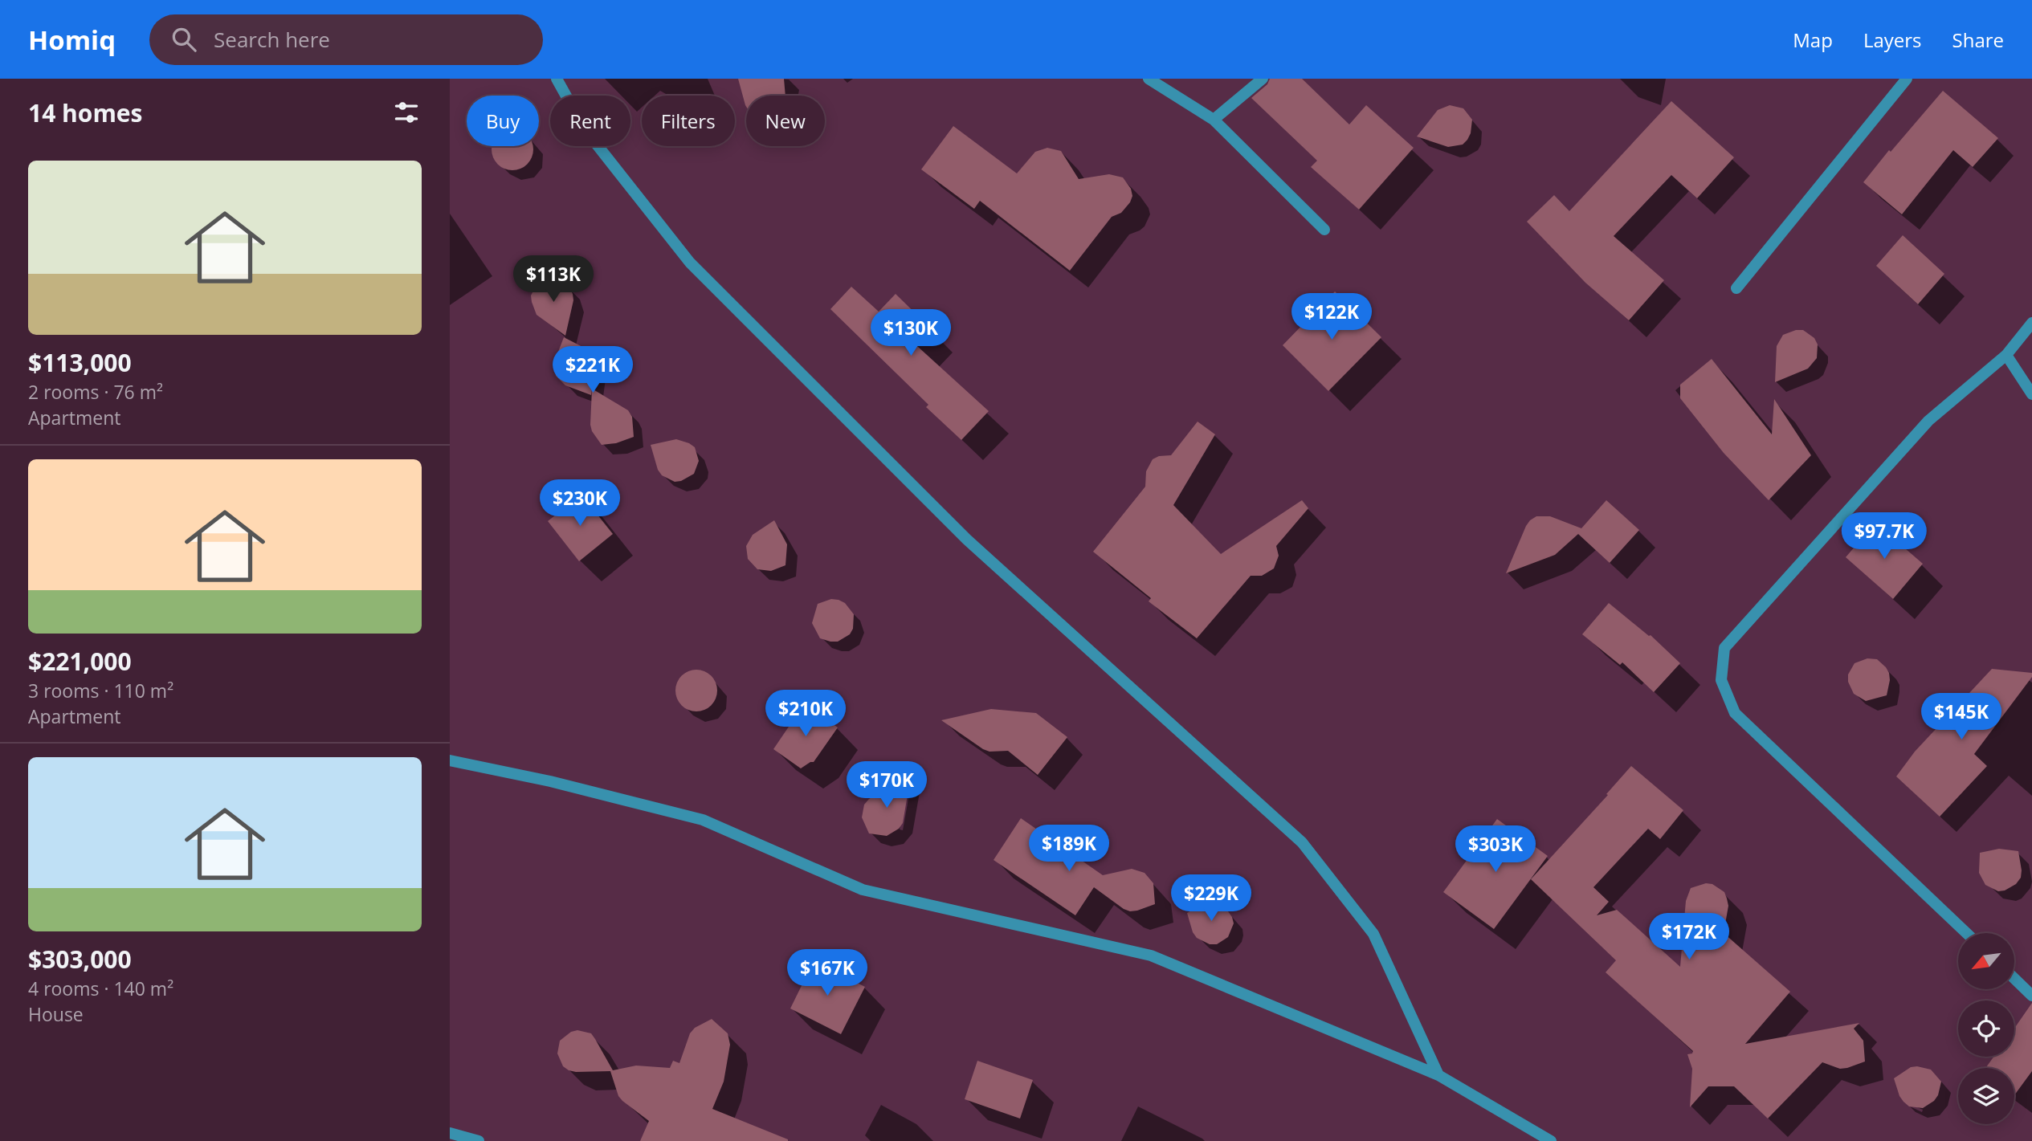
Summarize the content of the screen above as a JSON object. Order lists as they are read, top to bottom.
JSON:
{
  "north": "bottom left",
  "page": {
    "header": "Homiq",
    "search": "Search here",
    "nav": ["Map", "Layers", "Share"],
    "heading": "14 homes",
    "chip": [
      "Buy",
      "Rent",
      "Filters",
      "New"
    ],
    "list": [
      {
        "name": "$113,000",
        "note": "2 rooms · 76 m² · Apartment"
      },
      {
        "name": "$221,000",
        "note": "3 rooms · 110 m² · Apartment"
      },
      {
        "name": "$303,000",
        "note": "4 rooms · 140 m² · House"
      }
    ],
    "price": [
      "$113K",
      "$122K",
      "$130K",
      "$221K",
      "$230K",
      "$97.7K",
      "$210K",
      "$145K",
      "$170K",
      "$189K",
      "$303K",
      "$229K",
      "$172K",
      "$167K"
    ]
  }
}
